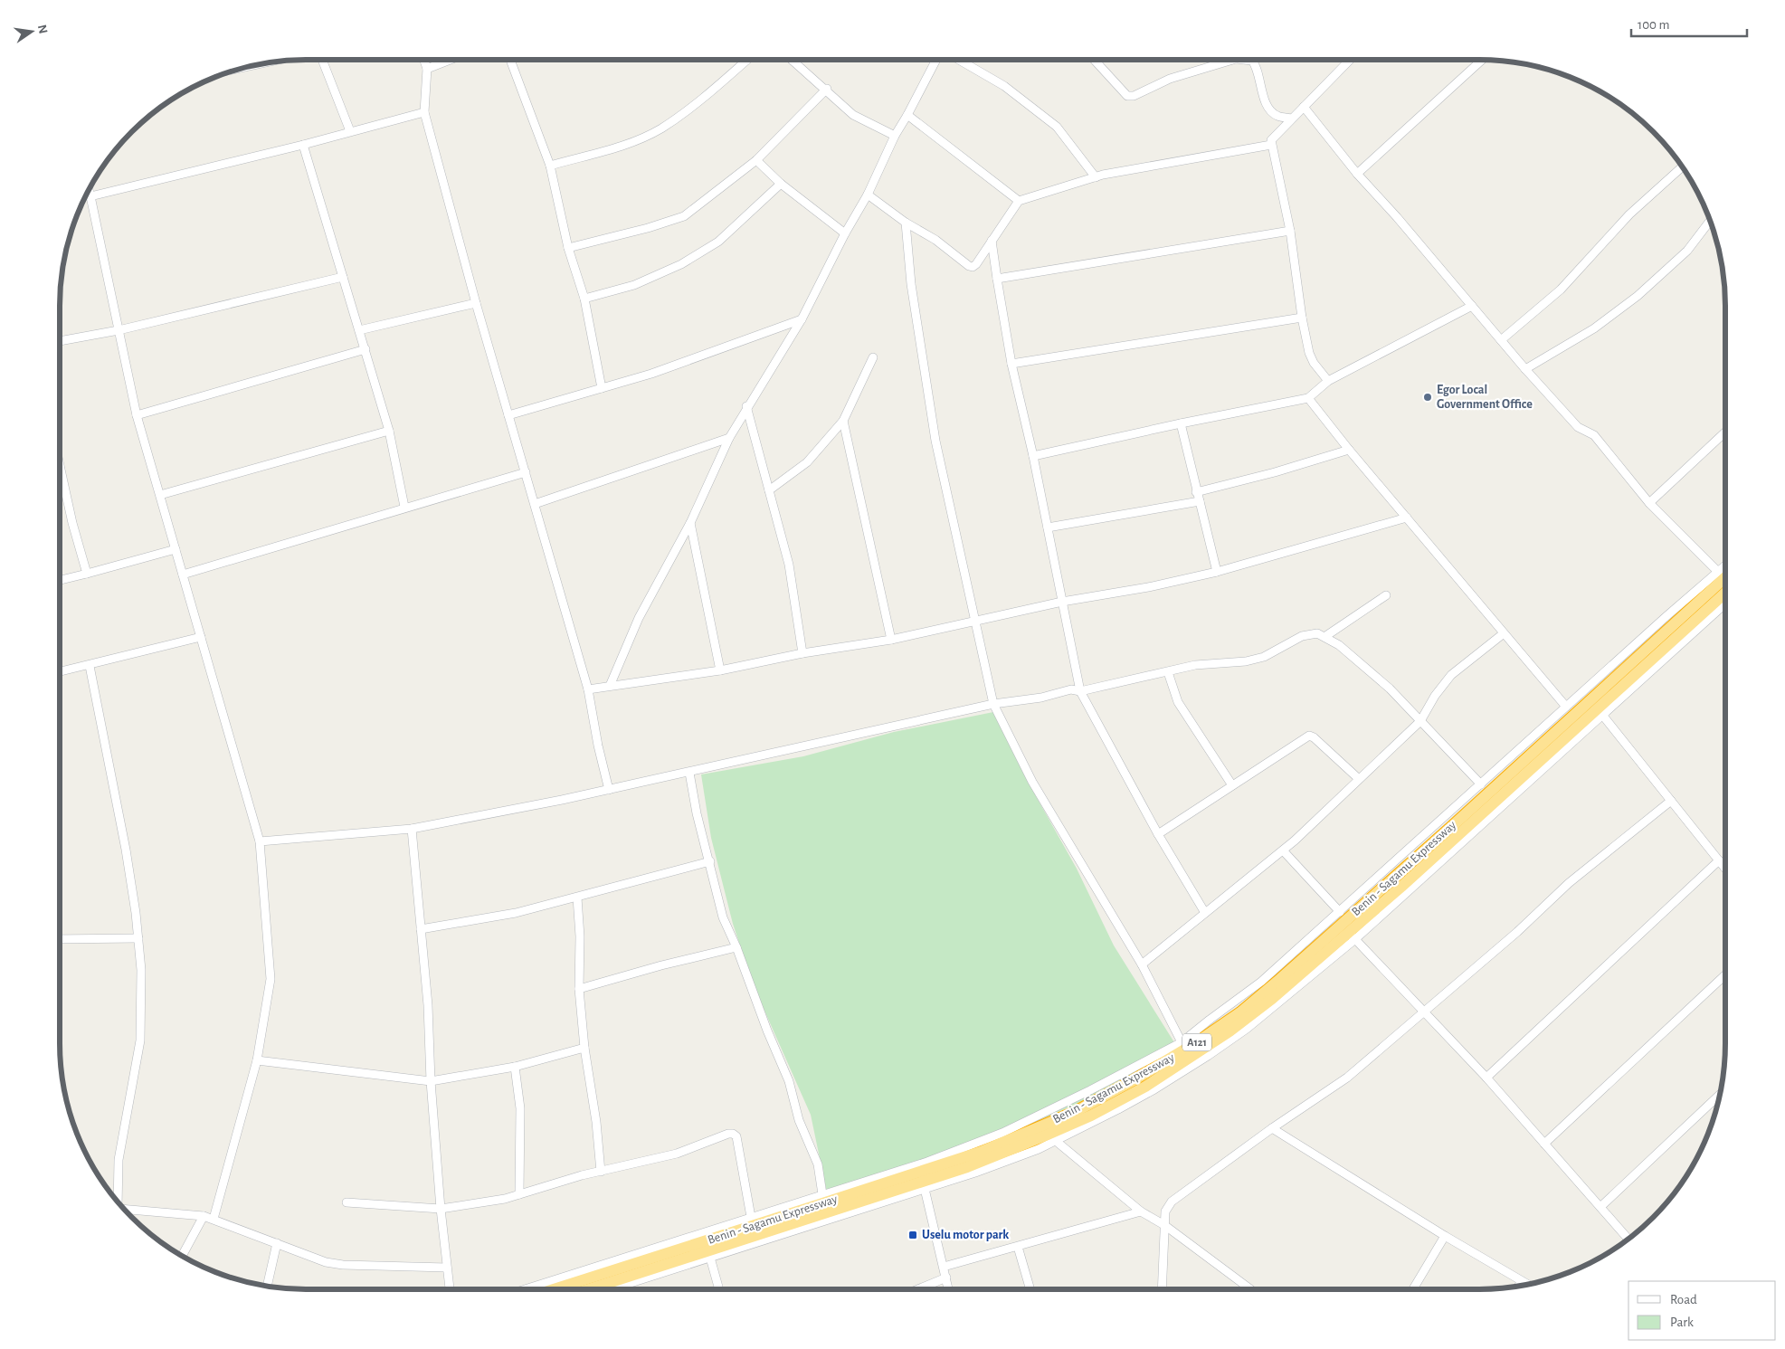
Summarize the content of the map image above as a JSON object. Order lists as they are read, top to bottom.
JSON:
{
  "streets": {
    "highway": ["Benin - Sagamu Expressway", "A121"]
  },
  "crossings": [
    ["Benin - Sagamu Expressway", "A121"]
  ],
  "places": {
    "other": ["Egor Local Government Office"],
    "transit": ["Uselu motor park"]
  },
  "legend": ["Road", "Park"],
  "scale_bar": "100 m",
  "north": "right"
}
